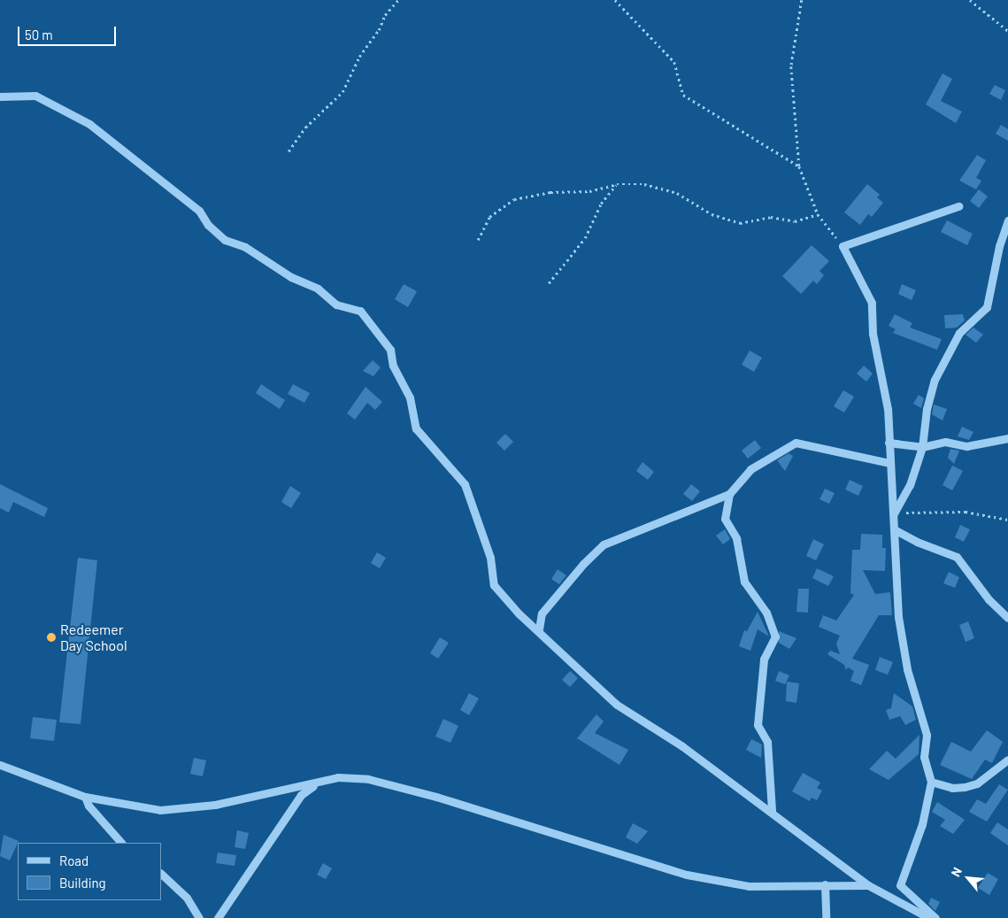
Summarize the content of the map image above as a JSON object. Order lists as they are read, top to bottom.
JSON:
{
  "places": ["Redeemer Day School"],
  "legend": ["Road", "Building"],
  "scale_bar": "50 m",
  "north": "top left"
}
